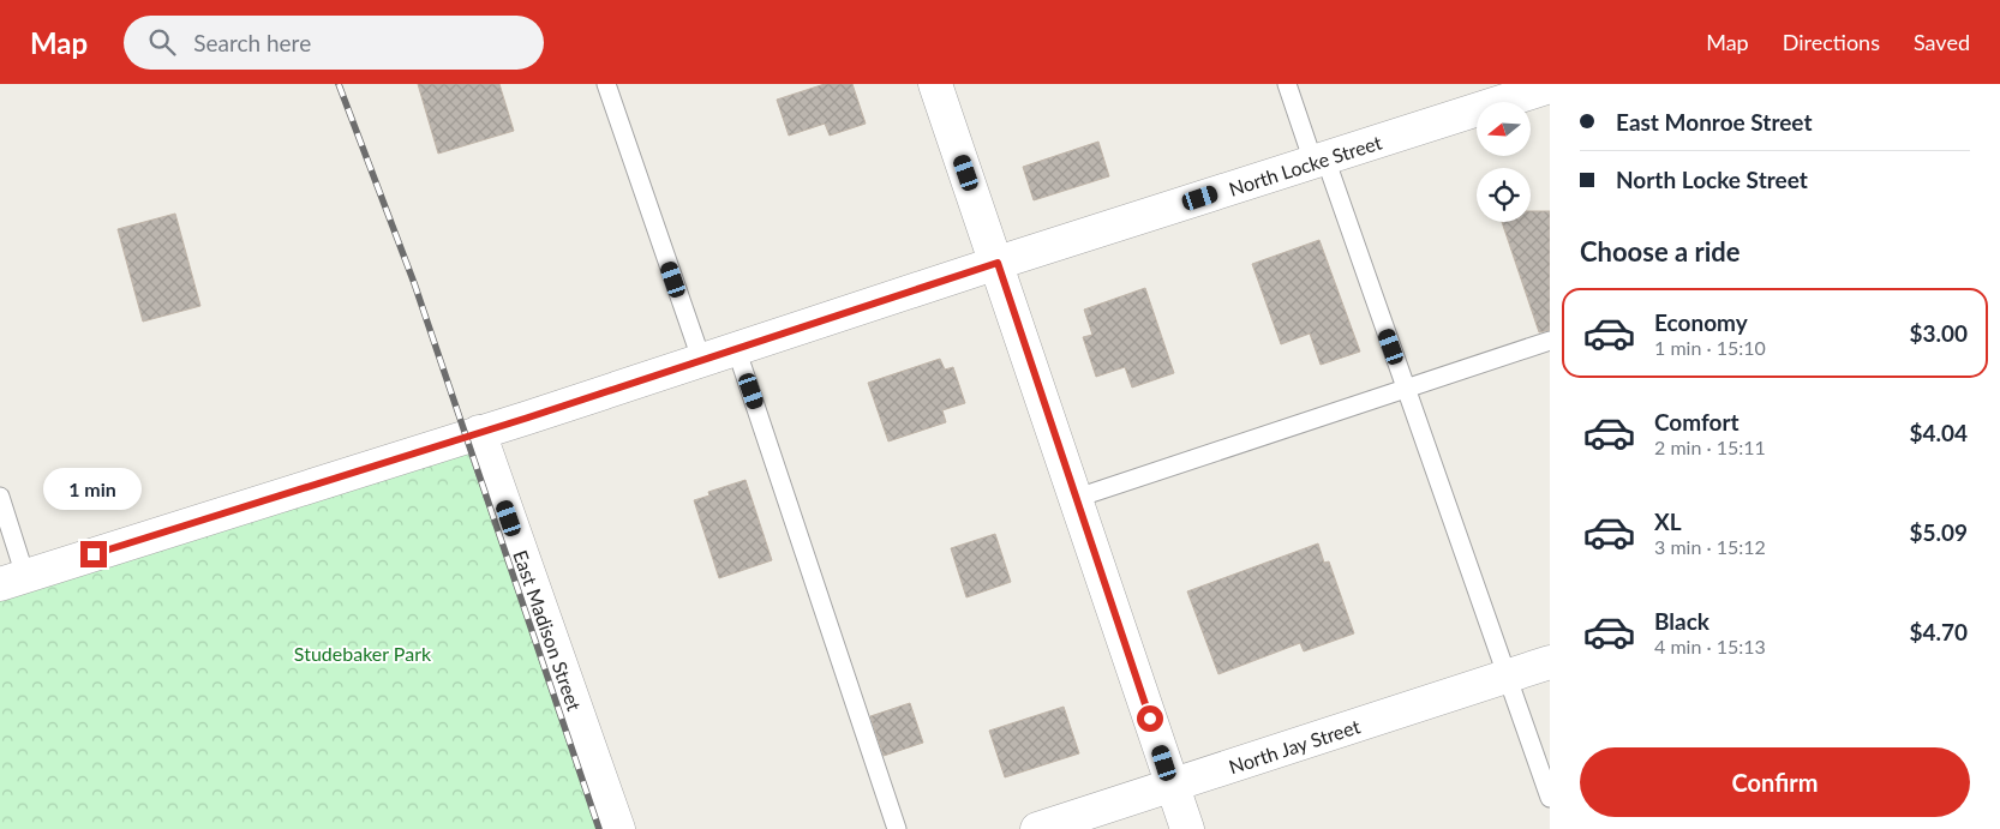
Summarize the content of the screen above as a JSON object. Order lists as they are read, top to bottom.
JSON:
{
  "streets": {
    "street": ["North Locke Street", "East Madison Street", "North Jay Street"]
  },
  "crossings": [
    ["North Locke Street", "East Madison Street"]
  ],
  "parks": ["Studebaker Park"],
  "north": "left",
  "page": {
    "header": "Map",
    "search": "Search here",
    "nav": ["Map", "Directions", "Saved"],
    "banner": ["East Monroe Street", "North Locke Street"],
    "heading": "Choose a ride",
    "list": [
      {
        "name": "Economy",
        "note": "1 min · 15:10",
        "value": "$3.00"
      },
      {
        "name": "Comfort",
        "note": "2 min · 15:11",
        "value": "$4.04"
      },
      {
        "name": "XL",
        "note": "3 min · 15:12",
        "value": "$5.09"
      },
      {
        "name": "Black",
        "note": "4 min · 15:13",
        "value": "$4.70"
      }
    ],
    "bubble": "1 min",
    "buttons": "Confirm"
  }
}
